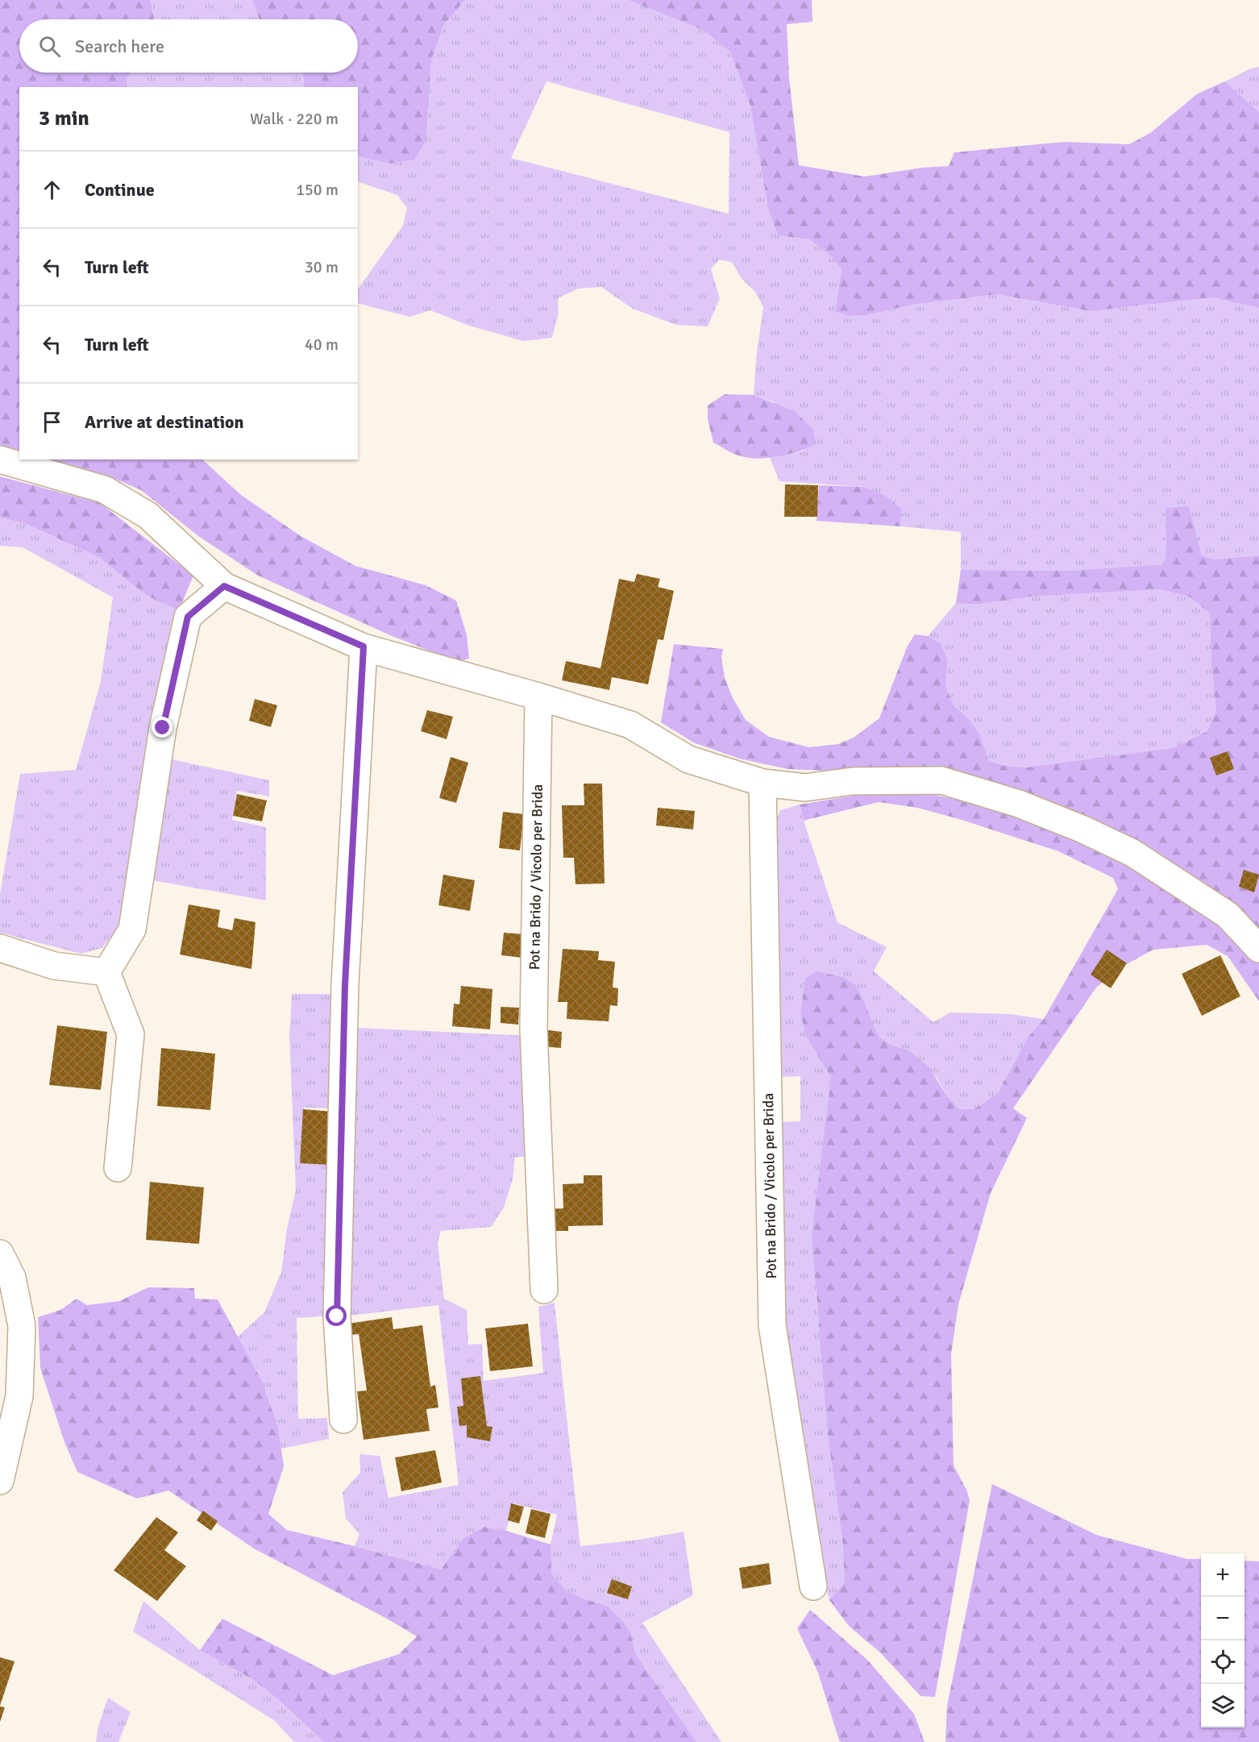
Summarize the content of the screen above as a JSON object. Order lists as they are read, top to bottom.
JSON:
{
  "streets": {
    "street": ["Pot na Brido / Vicolo per Brida"]
  },
  "page": {
    "search": "Search here",
    "heading": ["3 min", "Walk · 220 m"],
    "list": [
      ["Continue", "150 m"],
      ["Turn left", "30 m"],
      ["Turn left", "40 m"],
      "Arrive at destination"
    ],
    "map_buttons": ["+", "−"]
  }
}
